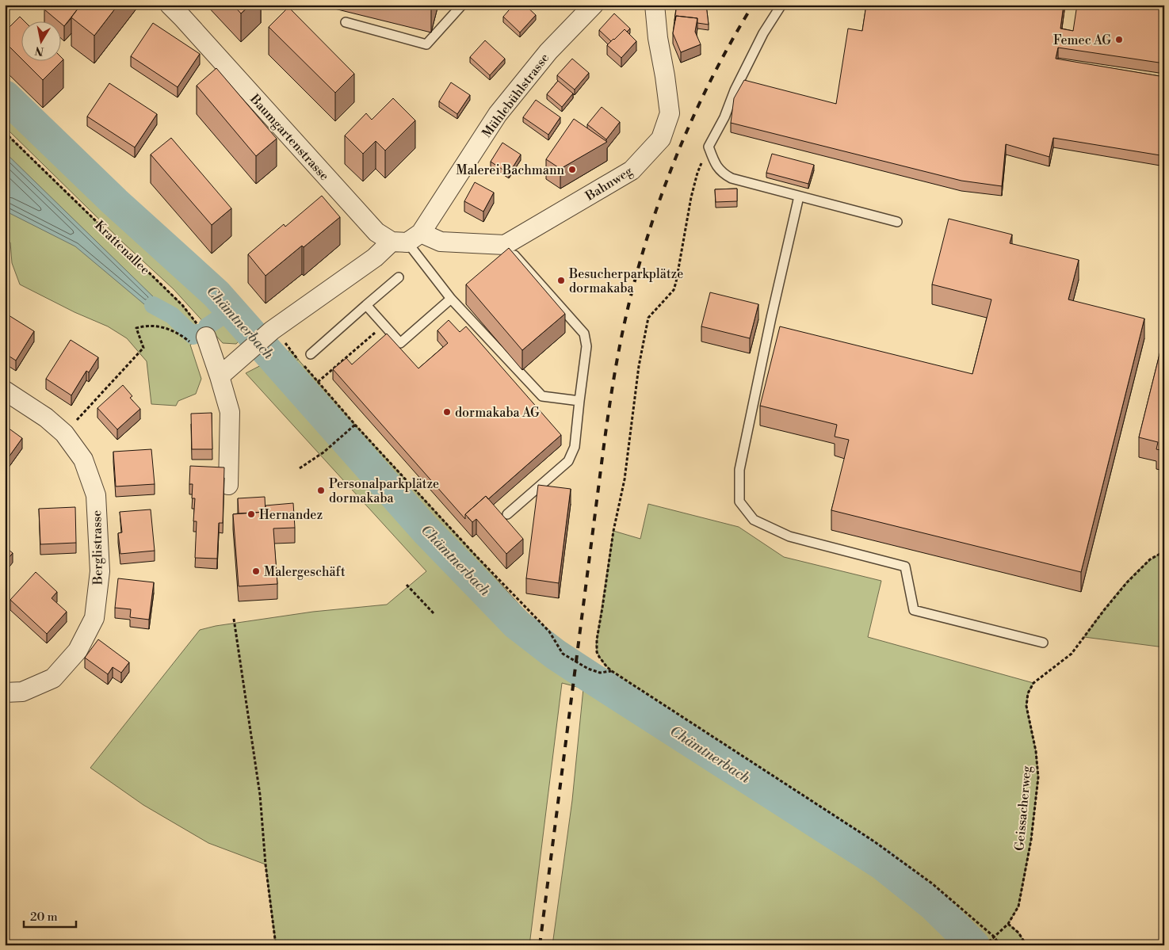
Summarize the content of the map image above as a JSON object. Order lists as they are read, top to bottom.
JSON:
{
  "streets": {
    "street": [
      "Mühlebühlstrasse",
      "Baumgartenstrasse",
      "Bahnweg",
      "Berglistrasse"
    ],
    "path": ["Krattenallee", "Geissacherweg"]
  },
  "crossings": [
    ["Mühlebühlstrasse", "Baumgartenstrasse"]
  ],
  "water": ["Chämtnerbach"],
  "places": [
    "Femec AG",
    "Malerei Bachmann",
    "Besucherparkplätze dormakaba",
    "dormakaba AG",
    "Personalparkplätze dormakaba",
    "Hernandez",
    "Malergeschäft"
  ],
  "scale_bar": "20 m",
  "north": "bottom"
}
